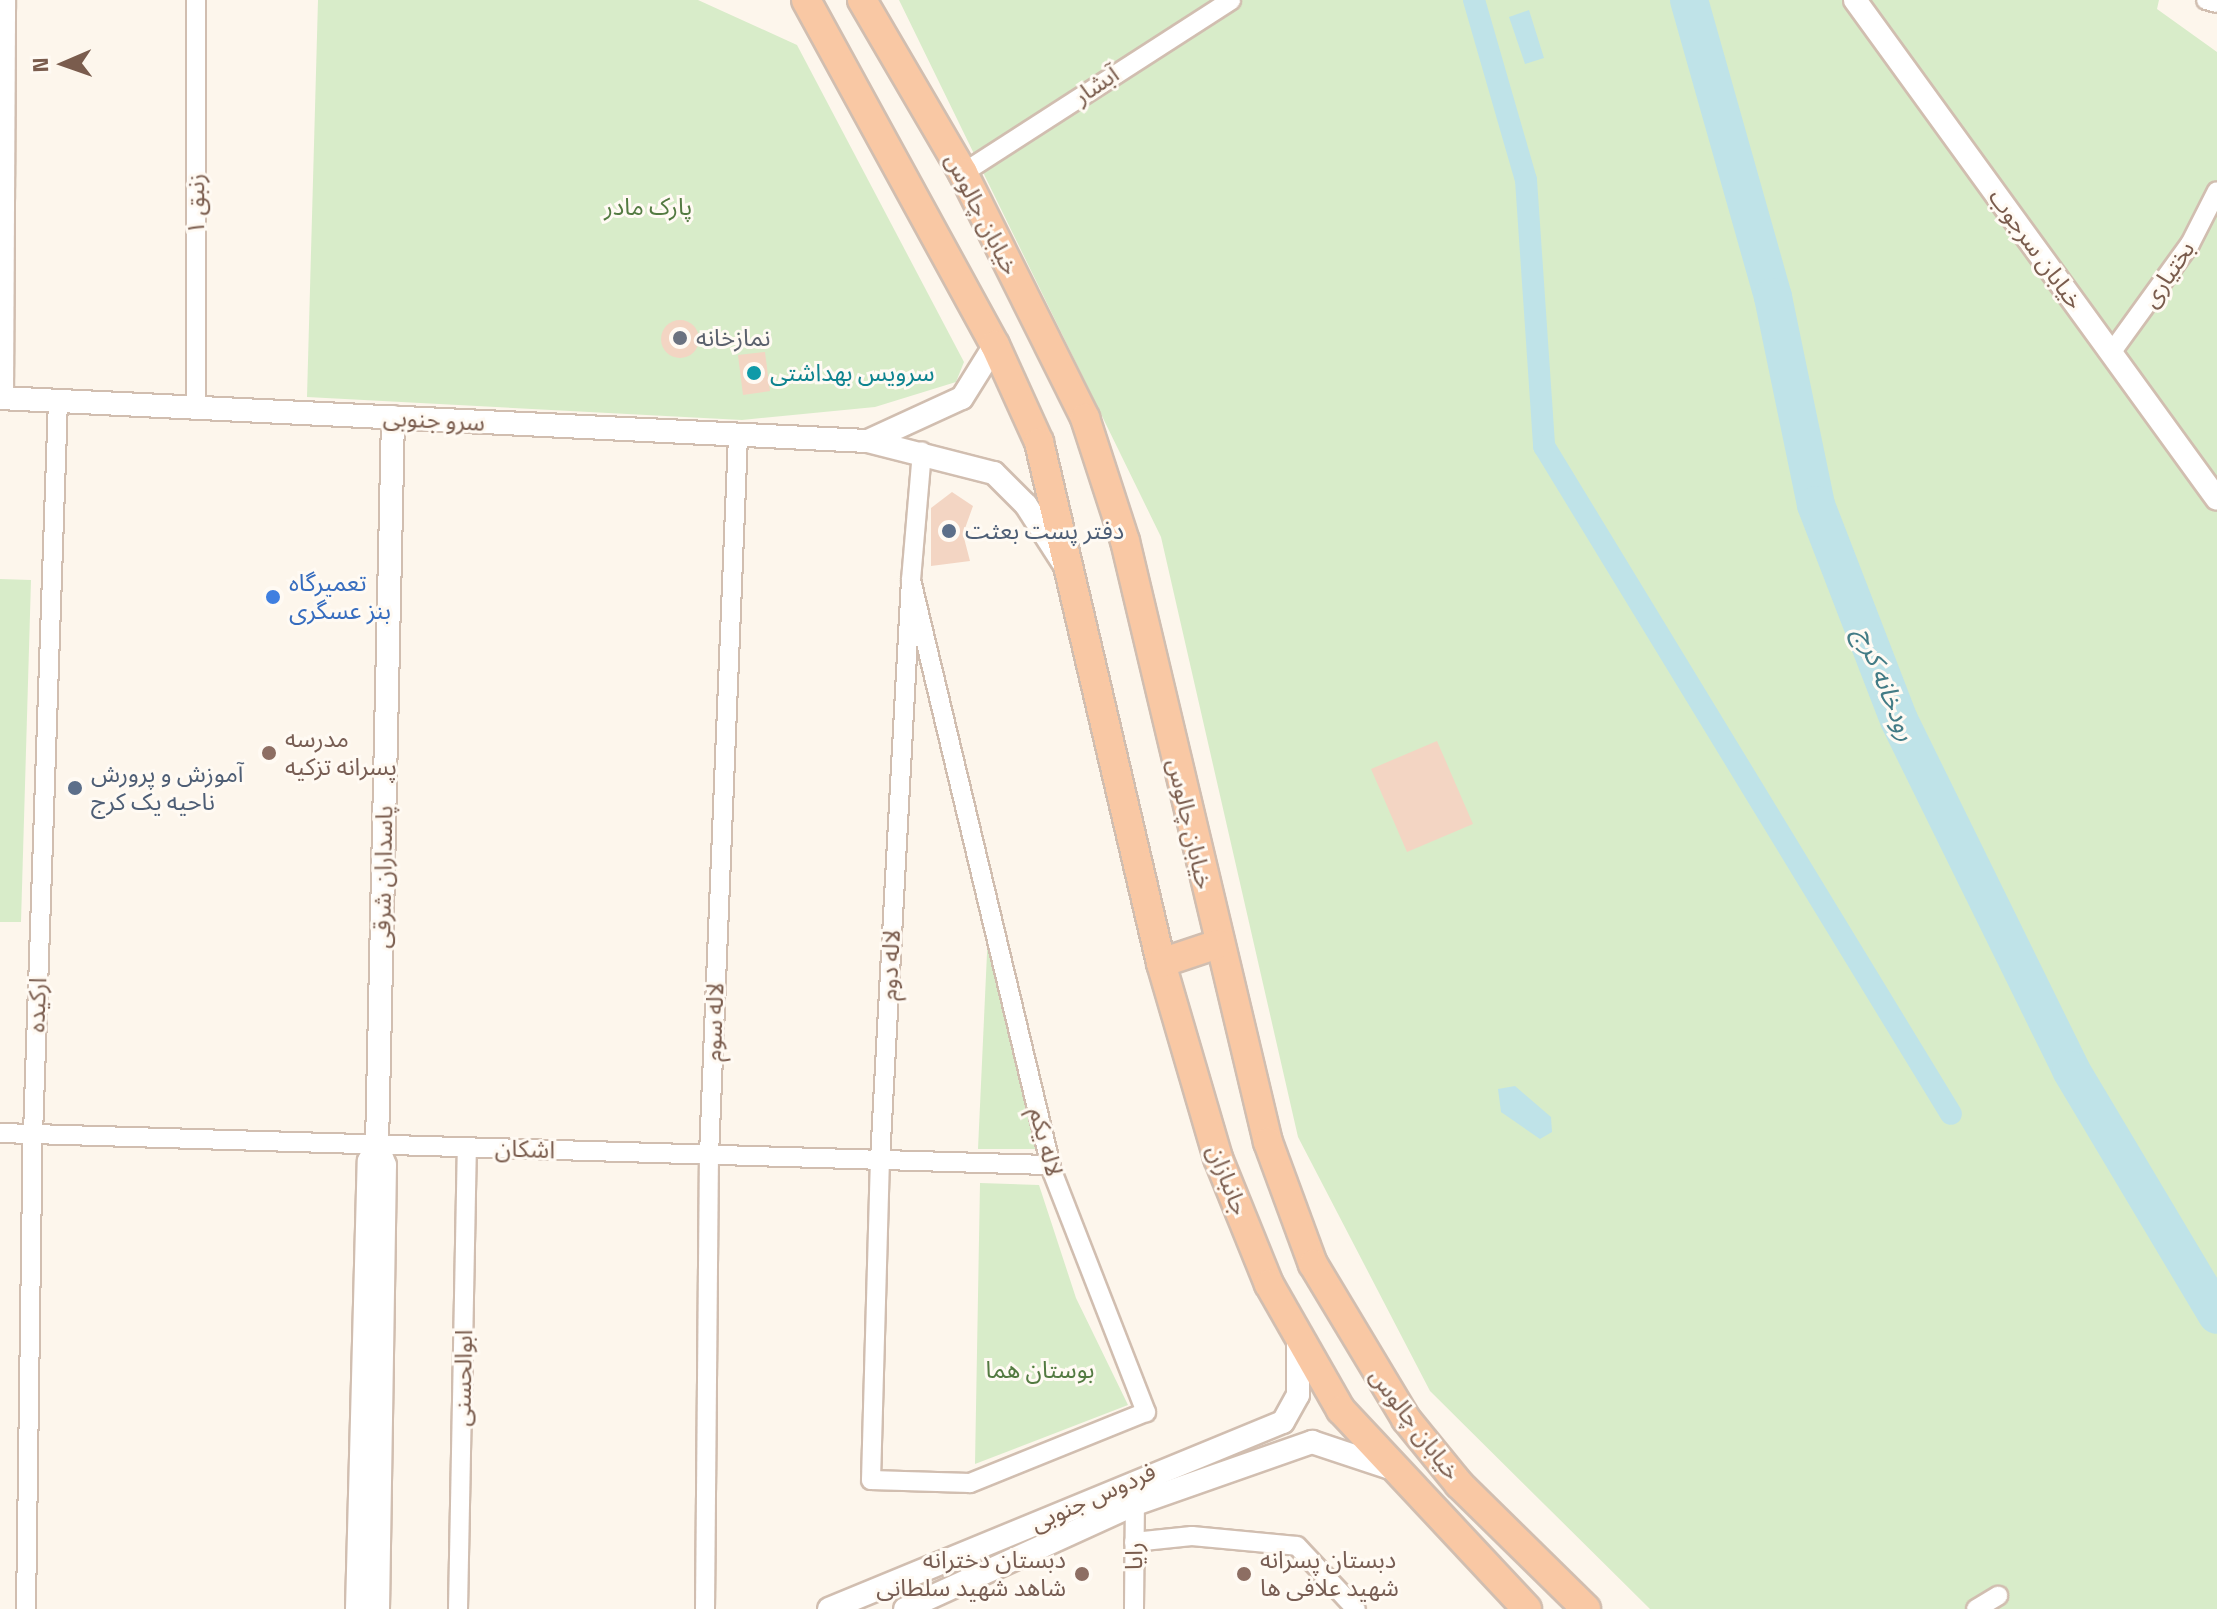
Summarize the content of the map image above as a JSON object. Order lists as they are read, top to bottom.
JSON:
{
  "streets": {
    "highway": ["خیابان چالوس", "جانبازان"],
    "street": [
      "آبشار",
      "زنبق ۱",
      "خیابان سرجوب",
      "بختیاری",
      "سرو جنوبی",
      "پاسداران شرقی",
      "لاله دوم",
      "ارکیده",
      "لاله سوم",
      "لاله یکم",
      "اشکان",
      "ابوالحسنی",
      "فردوس جنوبی",
      "رایا"
    ]
  },
  "crossings": [
    ["آبشار", "خیابان چالوس"],
    ["زنبق ۱", "سرو جنوبی"],
    ["خیابان چالوس", "سرو جنوبی"],
    ["خیابان چالوس", "جانبازان"],
    ["خیابان سرجوب", "بختیاری"],
    ["سرو جنوبی", "پاسداران شرقی"],
    ["سرو جنوبی", "لاله دوم"],
    ["سرو جنوبی", "ارکیده"],
    ["سرو جنوبی", "لاله سوم"],
    ["پاسداران شرقی", "اشکان"],
    ["لاله دوم", "لاله یکم"],
    ["لاله دوم", "اشکان"],
    ["ارکیده", "اشکان"],
    ["لاله سوم", "اشکان"],
    ["لاله یکم", "اشکان"],
    ["اشکان", "ابوالحسنی"],
    ["جانبازان", "فردوس جنوبی"],
    ["فردوس جنوبی", "رایا"]
  ],
  "water": ["رودخانه کرج"],
  "parks": ["پارک مادر", "بوستان هما"],
  "places": [
    "نمازخانه",
    "سرویس بهداشتی",
    "دفتر پست بعثت",
    "تعمیرگاه بنز عسگری",
    "مدرسه پسرانه تزکیه",
    "آموزش و پرورش ناحیه یک کرج",
    "دبستان دخترانه شاهد شهید سلطانی",
    "دبستان پسرانه شهید علافی ها"
  ],
  "north": "left"
}
